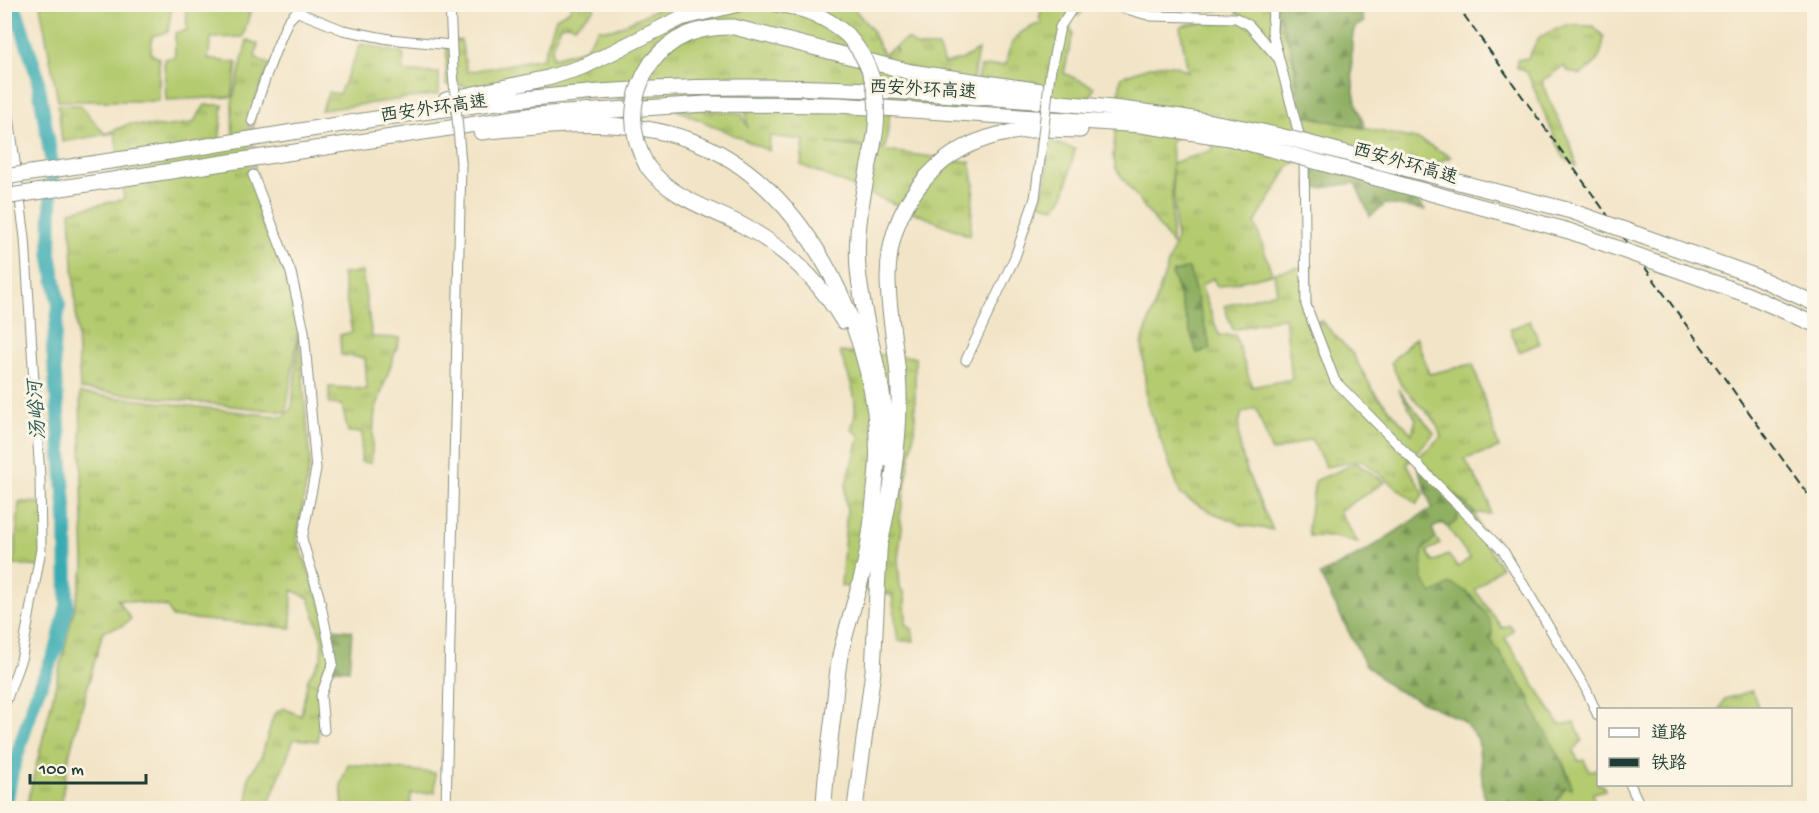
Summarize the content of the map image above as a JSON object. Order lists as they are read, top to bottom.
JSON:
{
  "streets": {
    "highway": ["西安外环高速"]
  },
  "water": ["汤峪河"],
  "legend": ["道路", "铁路"],
  "scale_bar": "100 m"
}
